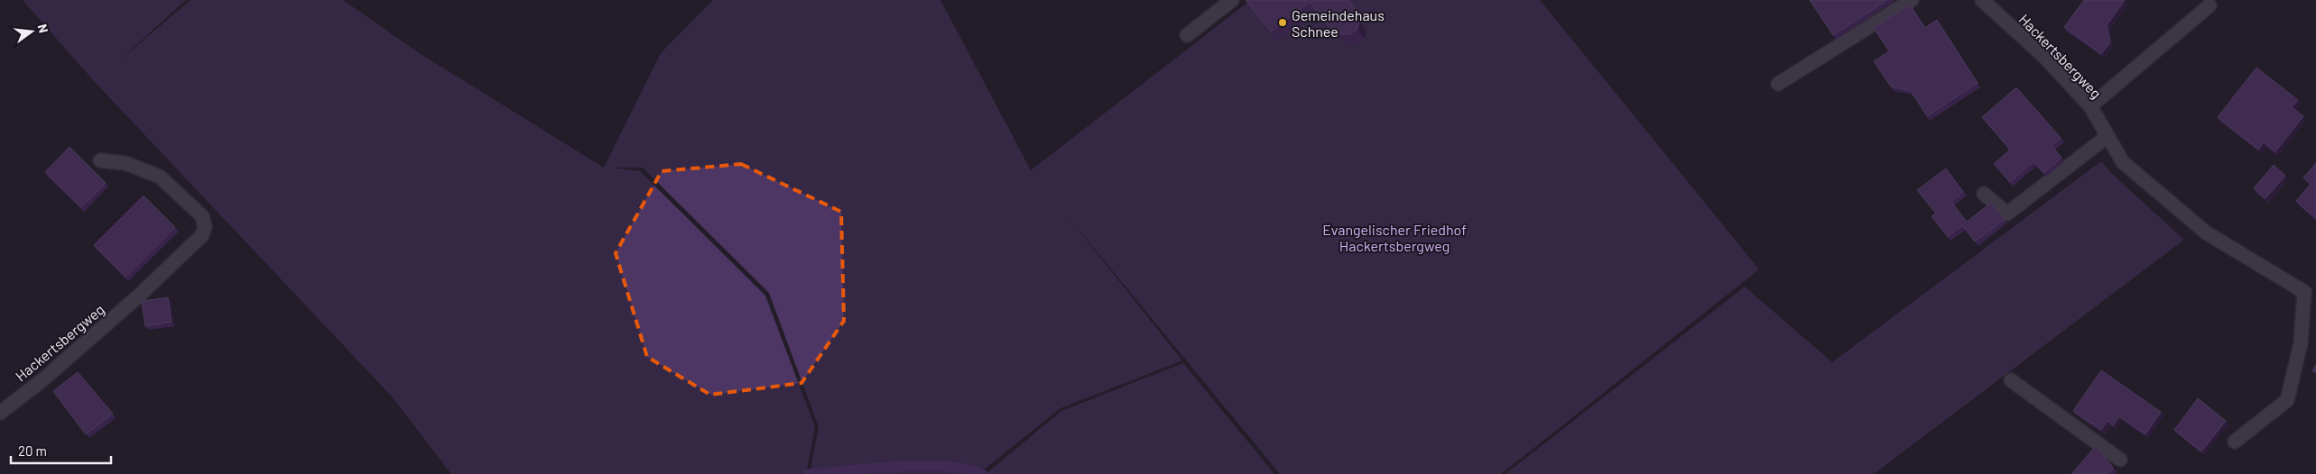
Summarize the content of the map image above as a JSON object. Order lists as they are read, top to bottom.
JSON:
{
  "streets": {
    "street": ["Hackertsbergweg"]
  },
  "parks": ["Evangelischer Friedhof Hackertsbergweg"],
  "places": ["Gemeindehaus Schnee"],
  "scale_bar": "20 m",
  "north": "right"
}
